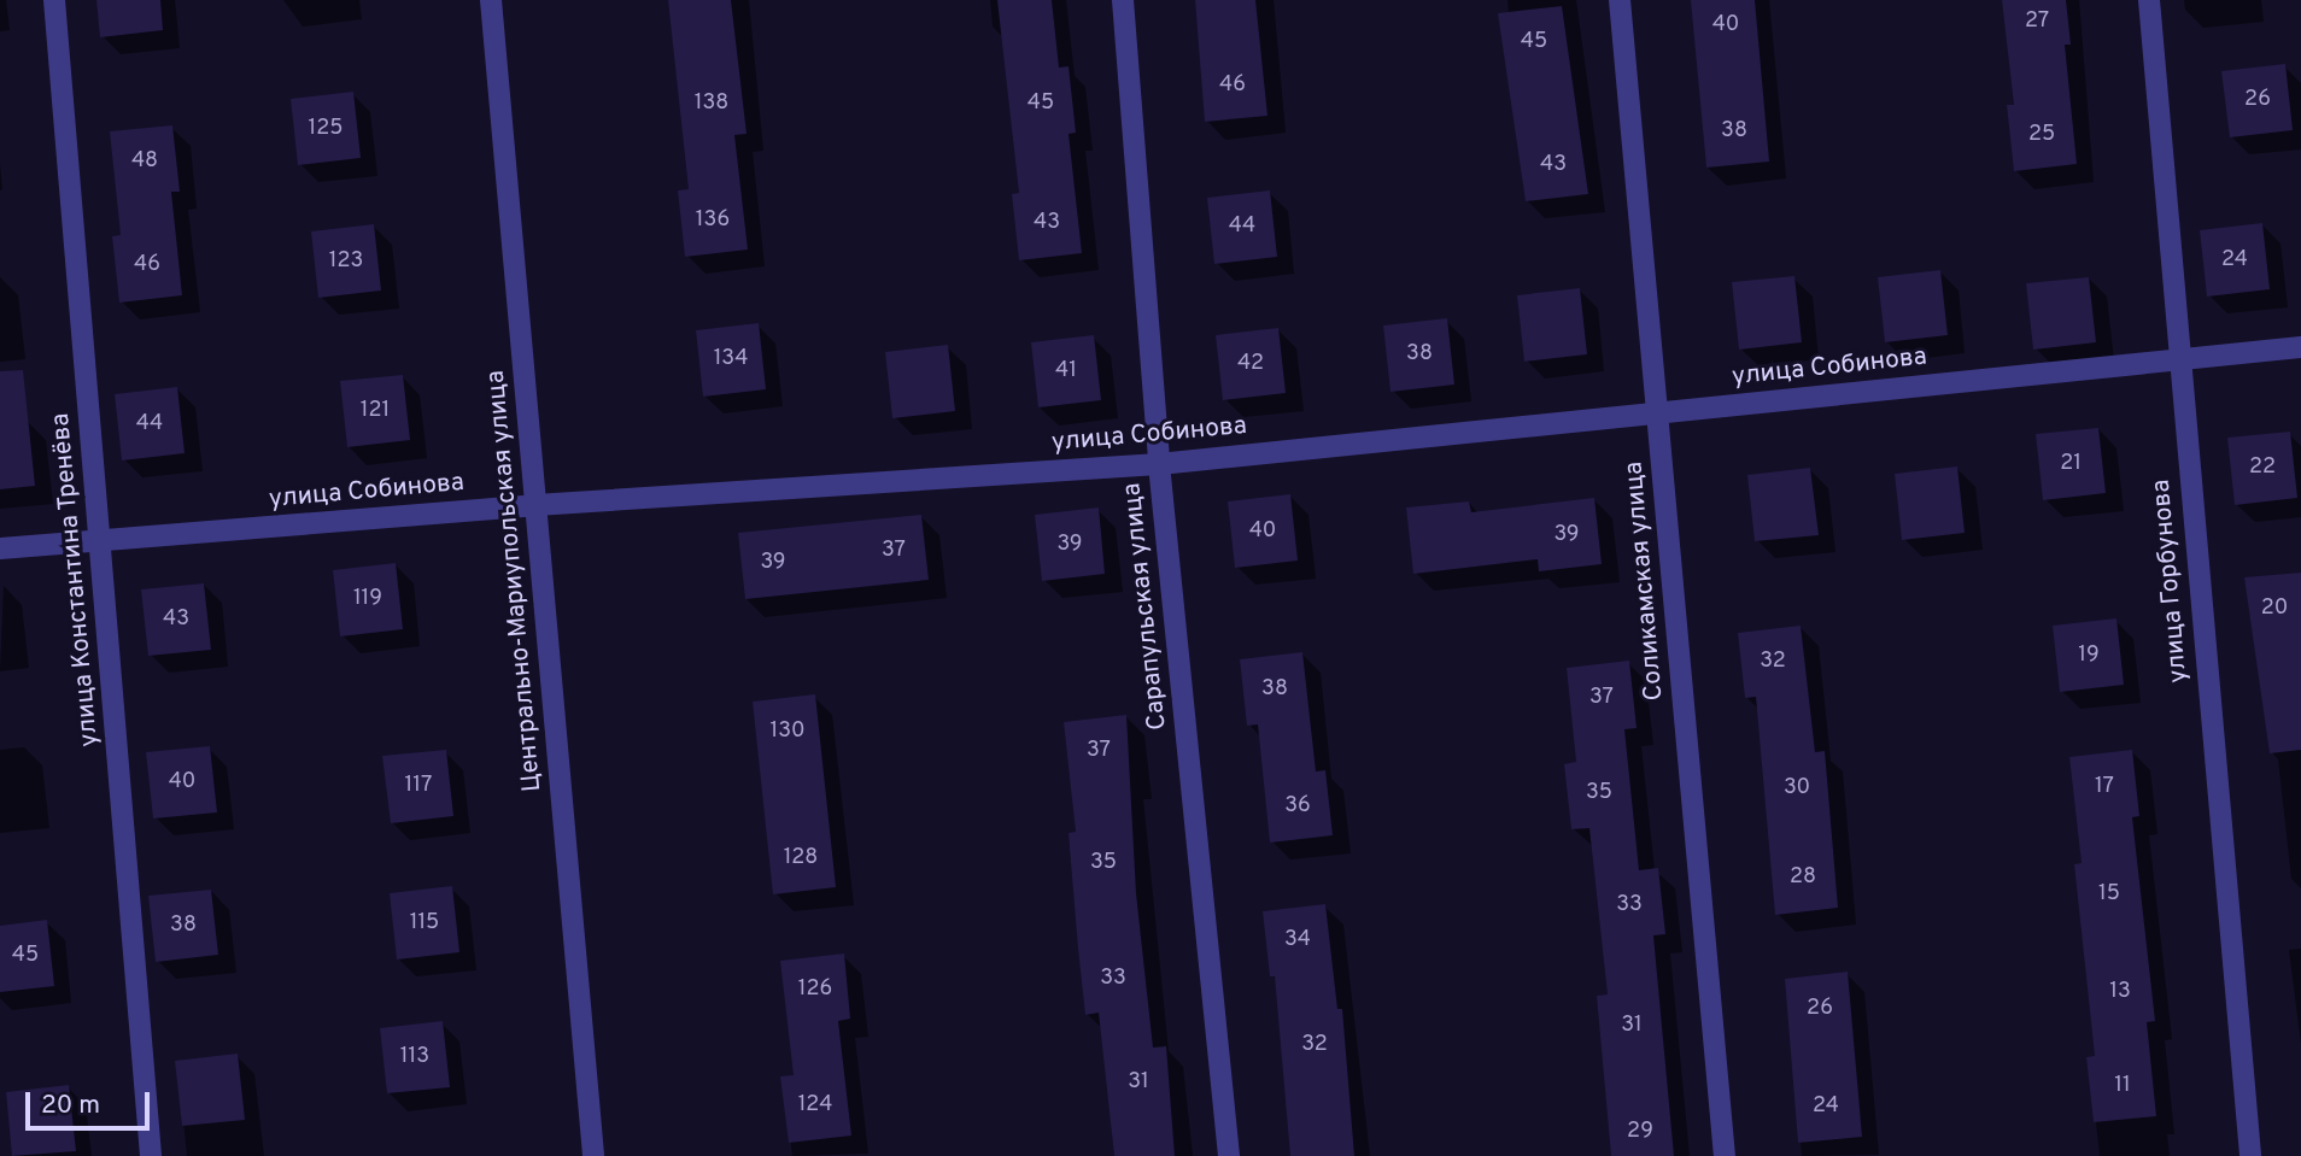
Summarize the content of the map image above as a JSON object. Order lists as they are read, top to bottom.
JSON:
{
  "streets": {
    "street": [
      "улица Собинова",
      "улица Константина Тренёва",
      "Центрально-Мариупольская улица",
      "Соликамская улица",
      "улица Горбунова",
      "Сарапульская улица"
    ]
  },
  "crossings": [
    ["улица Собинова", "улица Константина Тренёва"],
    ["улица Собинова", "Центрально-Мариупольская улица"],
    ["улица Собинова", "Соликамская улица"],
    ["улица Собинова", "улица Горбунова"],
    ["улица Собинова", "Сарапульская улица"]
  ],
  "house_numbers": [
    "27",
    "40",
    "45",
    "46",
    "26",
    "138",
    "45",
    "125",
    "38",
    "25",
    "48",
    "43",
    "136",
    "43",
    "44",
    "24",
    "123",
    "46",
    "38",
    "134",
    "42",
    "41",
    "121",
    "44",
    "21",
    "22",
    "40",
    "39",
    "39",
    "37",
    "39",
    "119",
    "20",
    "43",
    "19",
    "32",
    "38",
    "37",
    "130",
    "37",
    "40",
    "117",
    "17",
    "30",
    "35",
    "36",
    "128",
    "35",
    "28",
    "15",
    "33",
    "115",
    "38",
    "34",
    "45",
    "33",
    "126",
    "13",
    "26",
    "31",
    "32",
    "113",
    "31",
    "11",
    "124",
    "24",
    "29"
  ],
  "scale_bar": "20 m"
}
